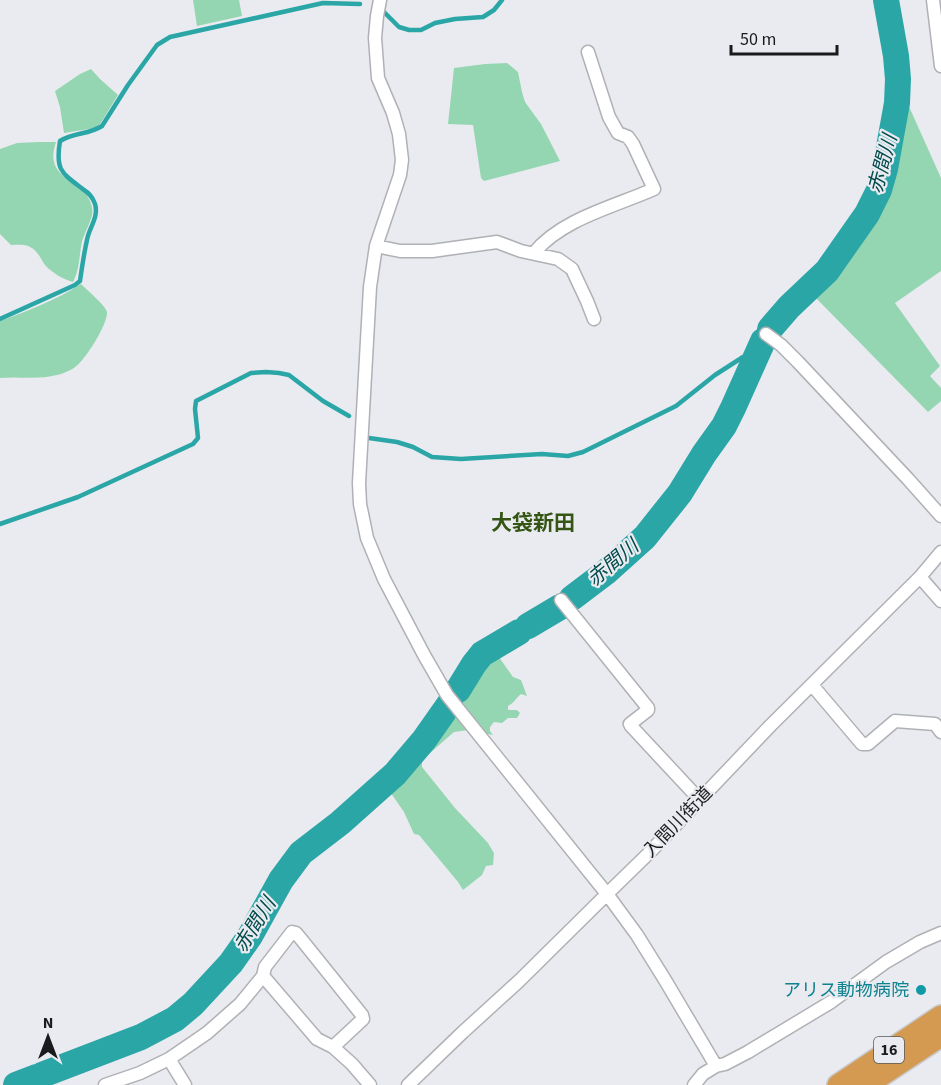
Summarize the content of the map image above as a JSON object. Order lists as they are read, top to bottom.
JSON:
{
  "streets": {
    "highway": ["16"],
    "street": ["入間川街道"]
  },
  "districts": ["大袋新田"],
  "water": ["赤間川"],
  "places": ["アリス動物病院"],
  "scale_bar": "50 m",
  "north": "top"
}
